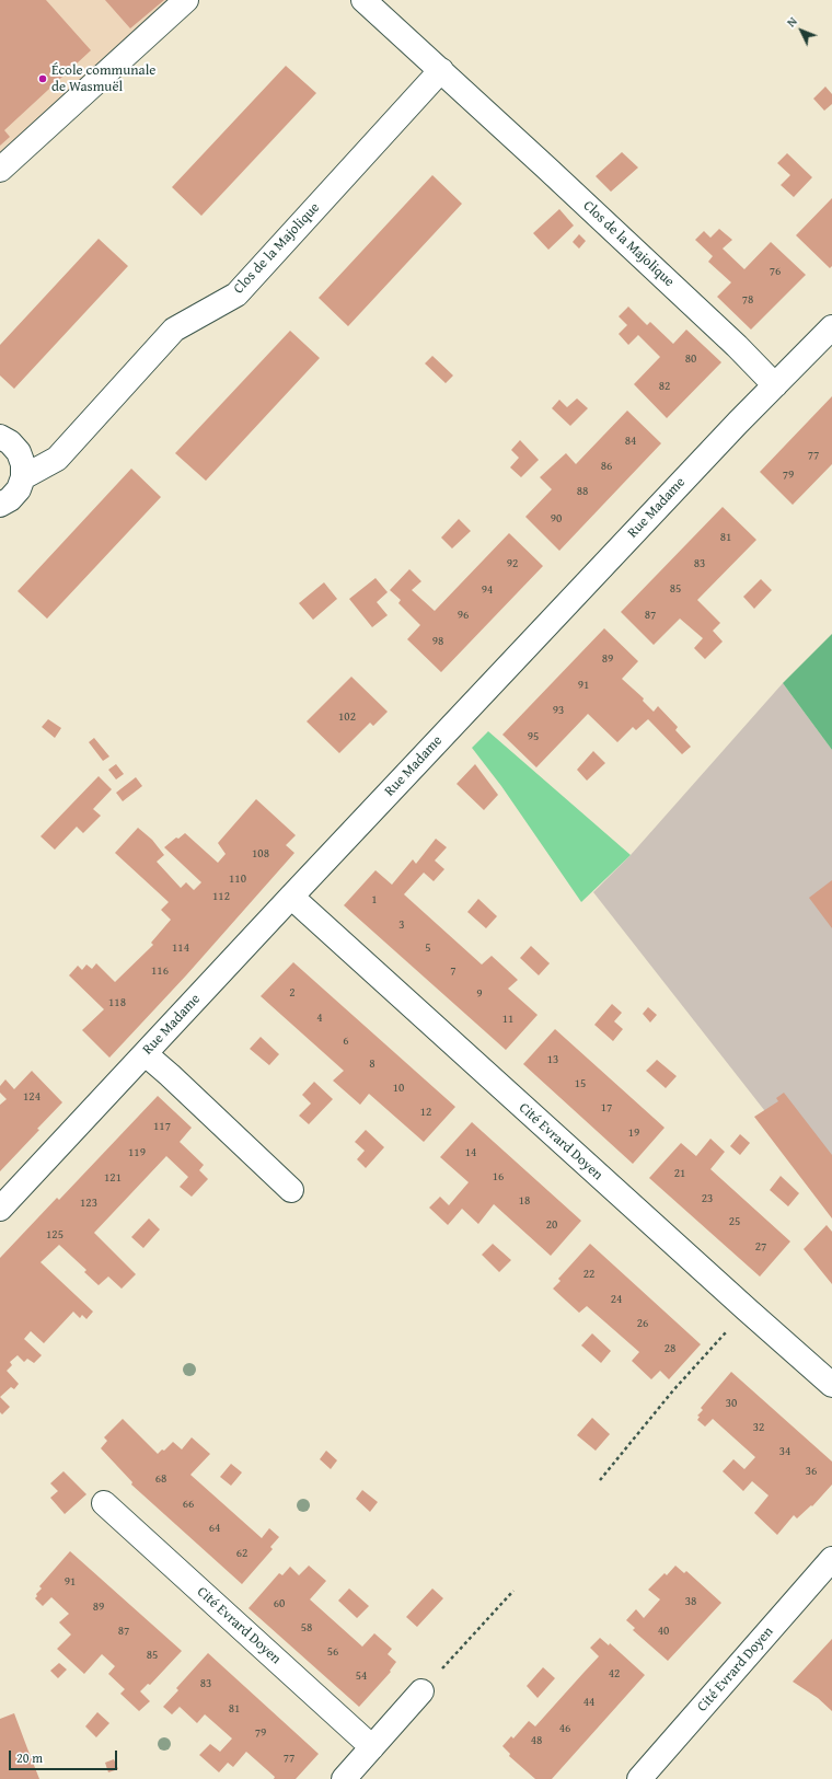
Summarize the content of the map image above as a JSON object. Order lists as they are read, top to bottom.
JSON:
{
  "streets": {
    "street": ["Clos de la Majolique", "Rue Madame", "Cité Evrard Doyen"]
  },
  "crossings": [
    ["Clos de la Majolique", "Rue Madame"],
    ["Rue Madame", "Cité Evrard Doyen"]
  ],
  "places": ["École communale de Wasmuël"],
  "house_numbers": [
    "76",
    "78",
    "80",
    "82",
    "84",
    "77",
    "86",
    "79",
    "88",
    "90",
    "81",
    "92",
    "83",
    "85",
    "94",
    "96",
    "87",
    "98",
    "89",
    "91",
    "93",
    "102",
    "95",
    "108",
    "110",
    "112",
    "1",
    "3",
    "114",
    "5",
    "116",
    "7",
    "2",
    "9",
    "118",
    "4",
    "11",
    "6",
    "13",
    "8",
    "15",
    "10",
    "124",
    "17",
    "12",
    "117",
    "19",
    "119",
    "14",
    "21",
    "16",
    "121",
    "23",
    "18",
    "123",
    "25",
    "20",
    "125",
    "27",
    "22",
    "24",
    "26",
    "28",
    "30",
    "32",
    "34",
    "36",
    "68",
    "66",
    "64",
    "62",
    "91",
    "38",
    "60",
    "89",
    "58",
    "87",
    "40",
    "56",
    "85",
    "42",
    "54",
    "83",
    "44",
    "81",
    "46",
    "79",
    "48",
    "77"
  ],
  "scale_bar": "20 m",
  "north": "top left"
}
